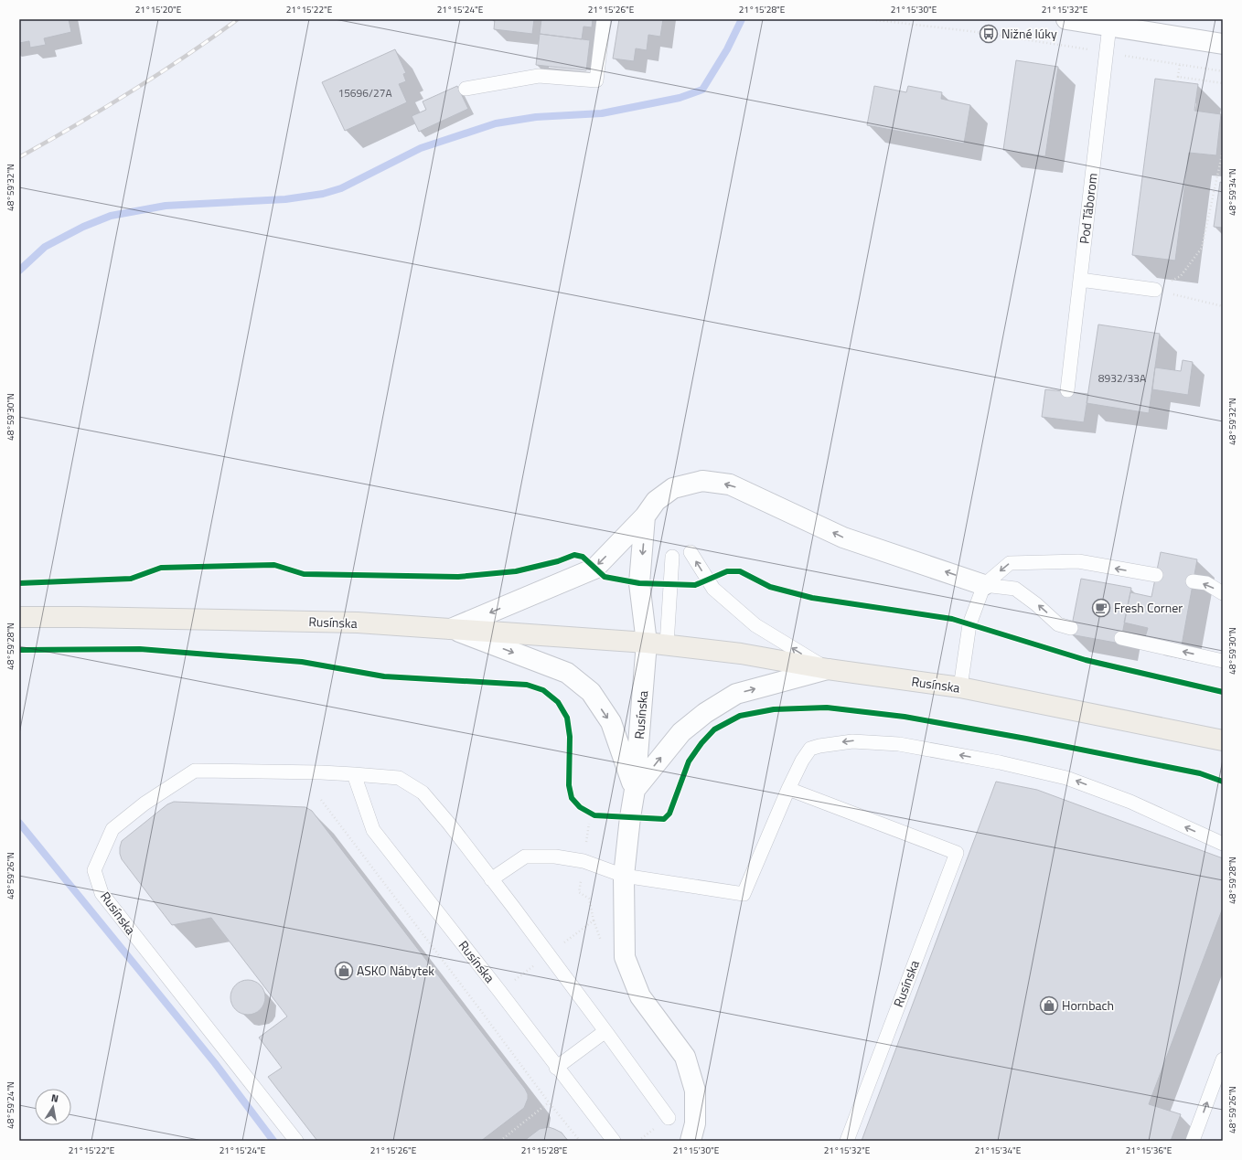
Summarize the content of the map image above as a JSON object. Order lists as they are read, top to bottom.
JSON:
{
  "streets": {
    "main road": ["Rusínska"],
    "lane": ["Pod Táborom"]
  },
  "places": {
    "bus stop": ["Nižné lúky"],
    "cafe": ["Fresh Corner"],
    "shop": ["ASKO Nábytek", "Hornbach"]
  },
  "house_numbers": ["15696/27A", "8932/33A"],
  "north": "top",
  "coordinates": [
    "21°15'20\"E",
    "21°15'22\"E",
    "21°15'24\"E",
    "21°15'26\"E",
    "21°15'28\"E",
    "21°15'30\"E",
    "21°15'32\"E",
    "48°59'32\"N",
    "48°59'34\"N",
    "48°59'30\"N",
    "48°59'28\"N",
    "48°59'26\"N",
    "48°59'24\"N",
    "21°15'34\"E",
    "21°15'36\"E"
  ]
}
